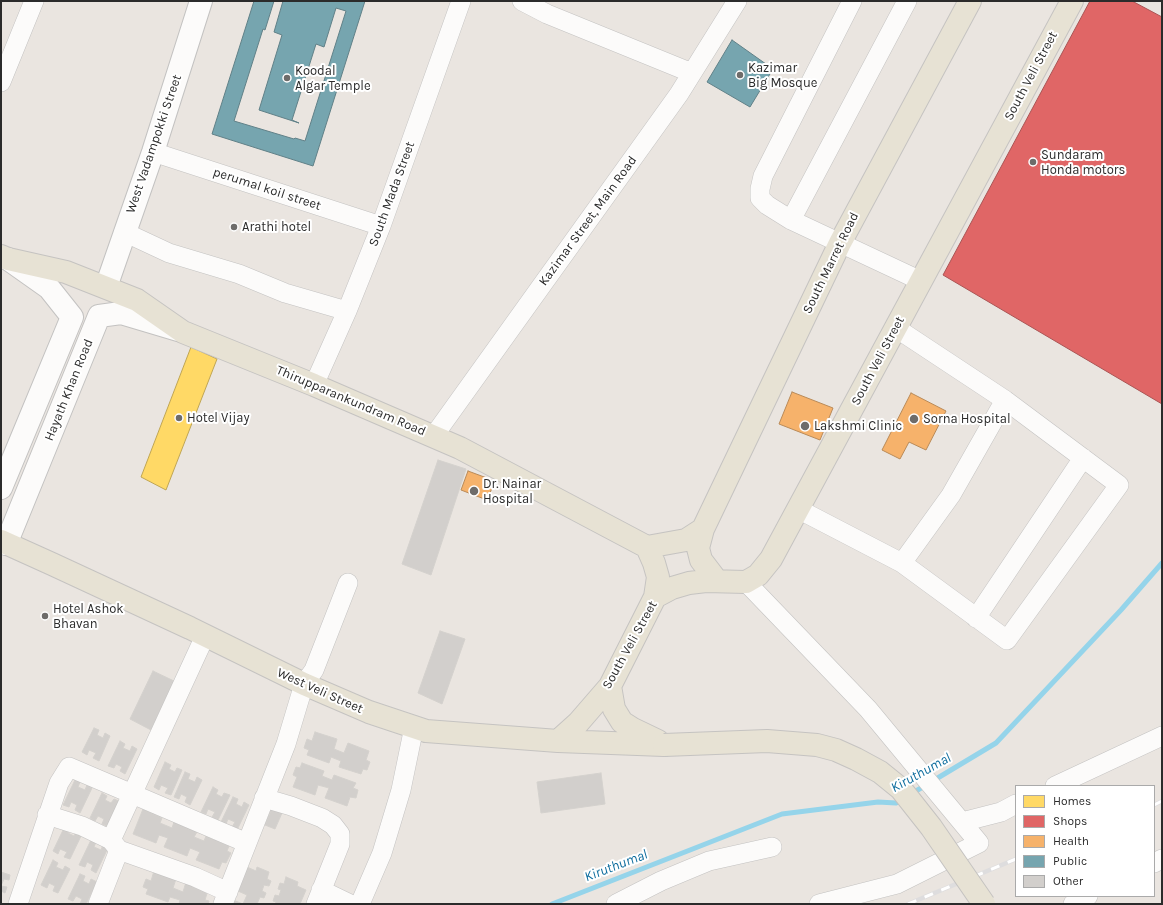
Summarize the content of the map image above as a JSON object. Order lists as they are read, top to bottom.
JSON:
{
  "streets": {
    "main road": [
      "South Veli Street",
      "South Marret Road",
      "Thirupparankundram Road",
      "West Veli Street"
    ],
    "street": [
      "West Vadampokki Street",
      "perumal koil street",
      "South Mada Street",
      "Kazimar Street, Main Road",
      "Hayath Khan Road"
    ]
  },
  "crossings": [
    ["South Veli Street", "South Marret Road"],
    ["South Veli Street", "West Veli Street"],
    ["West Vadampokki Street", "perumal koil street"],
    ["West Vadampokki Street", "Thirupparankundram Road"],
    ["perumal koil street", "South Mada Street"],
    ["South Mada Street", "Thirupparankundram Road"],
    ["Kazimar Street, Main Road", "Thirupparankundram Road"],
    ["Hayath Khan Road", "Thirupparankundram Road"],
    ["Hayath Khan Road", "West Veli Street"]
  ],
  "water": ["Kiruthumal"],
  "places": [
    "Kazimar Big Mosque",
    "Koodal Algar Temple",
    "Sundaram Honda motors",
    "Arathi hotel",
    "Hotel Vijay",
    "Sorna Hospital",
    "Lakshmi Clinic",
    "Dr. Nainar Hospital",
    "Hotel Ashok Bhavan"
  ],
  "legend": [
    "Homes",
    "Shops",
    "Health",
    "Public",
    "Other"
  ]
}
